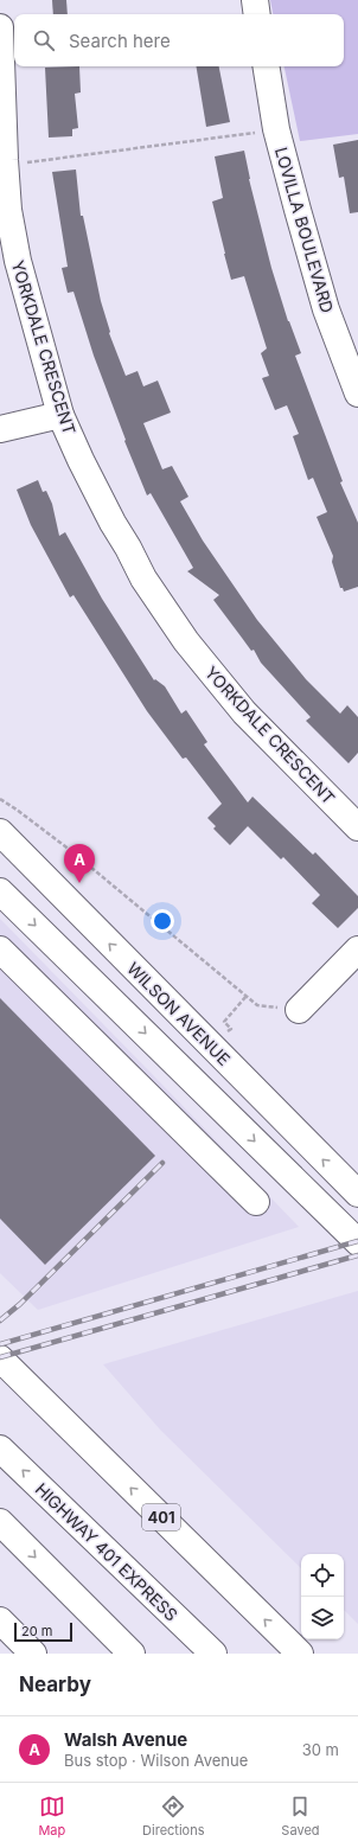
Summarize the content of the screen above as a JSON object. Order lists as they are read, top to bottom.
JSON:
{
  "streets": {
    "main road": [
      "LOVILLA BOULEVARD",
      "YORKDALE CRESCENT",
      "WILSON AVENUE",
      "401",
      "HIGHWAY 401 EXPRESS"
    ]
  },
  "scale_bar": "20 m",
  "page": {
    "search": "Search here",
    "pins": "A",
    "scale": "20 m",
    "heading": "Nearby",
    "list": [
      {
        "mark": "A",
        "name": "Walsh Avenue",
        "note": "Bus stop · Wilson Avenue",
        "value": "30 m"
      }
    ],
    "nav": ["Map", "Directions", "Saved"]
  }
}
